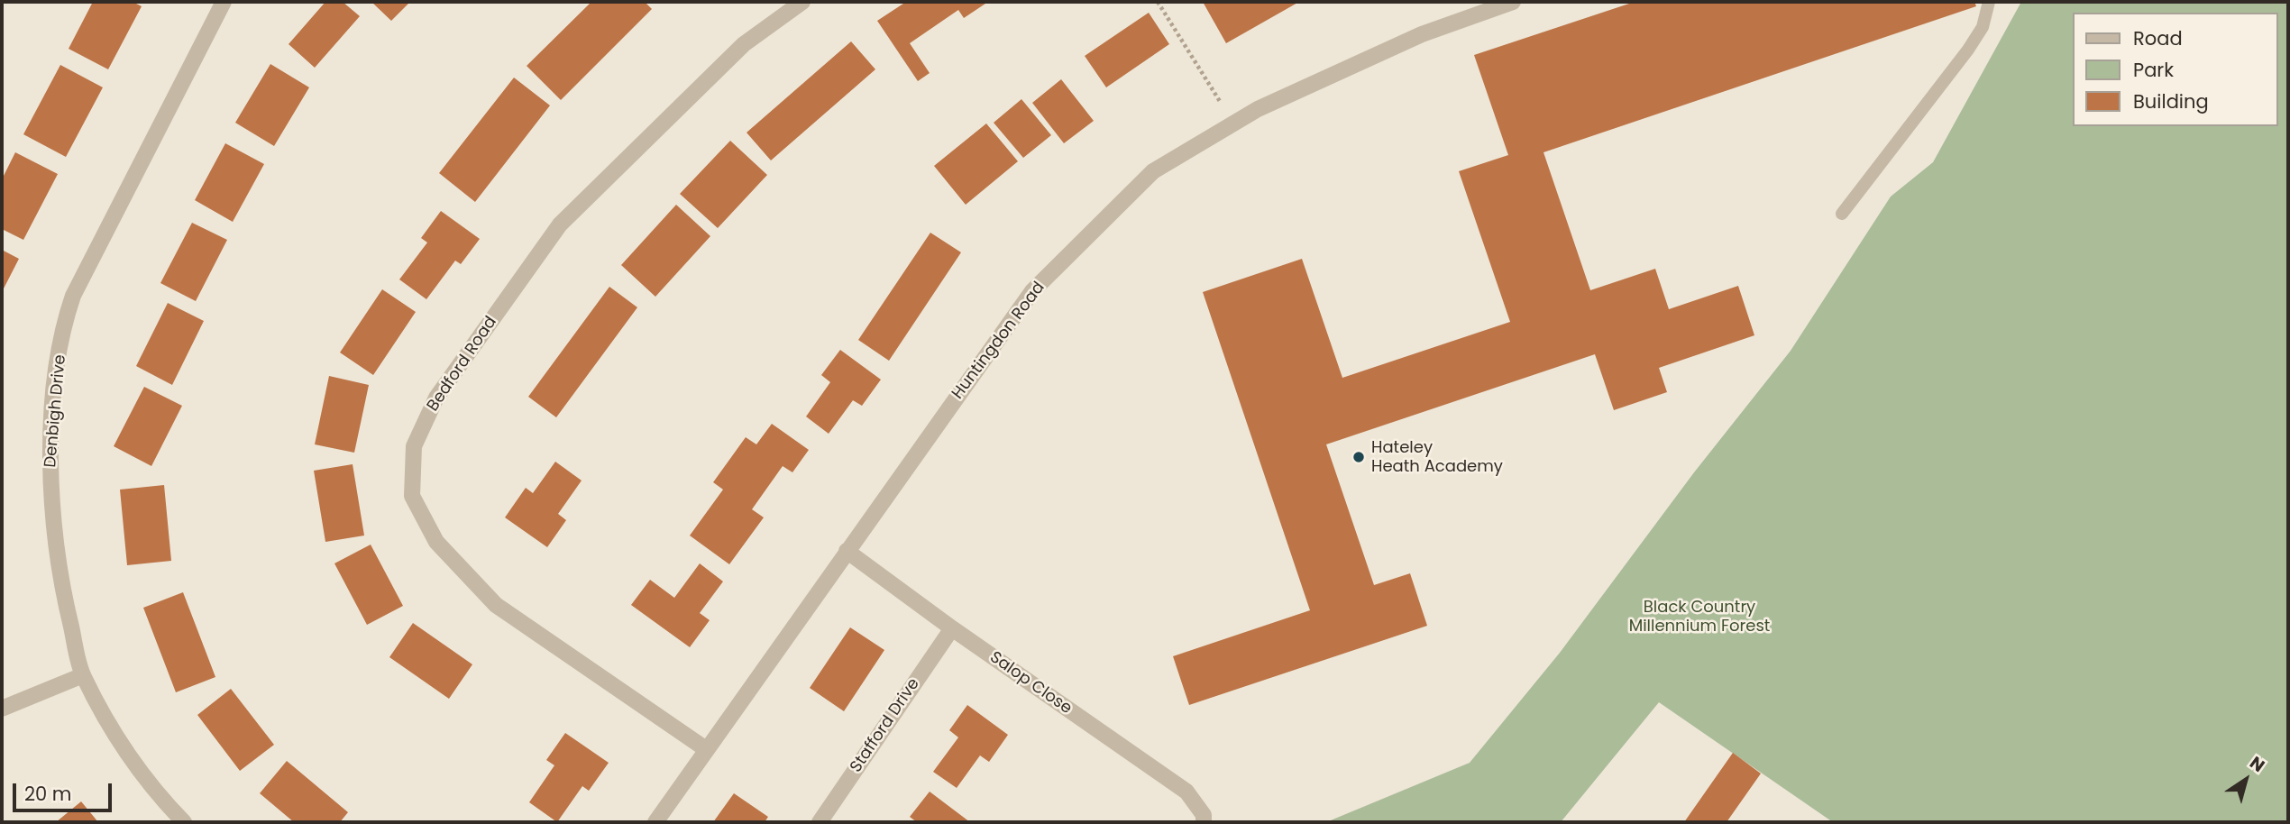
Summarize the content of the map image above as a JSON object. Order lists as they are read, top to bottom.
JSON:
{
  "streets": {
    "street": [
      "Huntingdon Road",
      "Bedford Road",
      "Denbigh Drive",
      "Salop Close",
      "Stafford Drive"
    ]
  },
  "crossings": [
    ["Huntingdon Road", "Bedford Road"],
    ["Huntingdon Road", "Salop Close"],
    ["Salop Close", "Stafford Drive"]
  ],
  "parks": ["Black Country Millennium Forest"],
  "places": ["Hateley Heath Academy"],
  "legend": ["Road", "Park", "Building"],
  "scale_bar": "20 m",
  "north": "top right"
}
